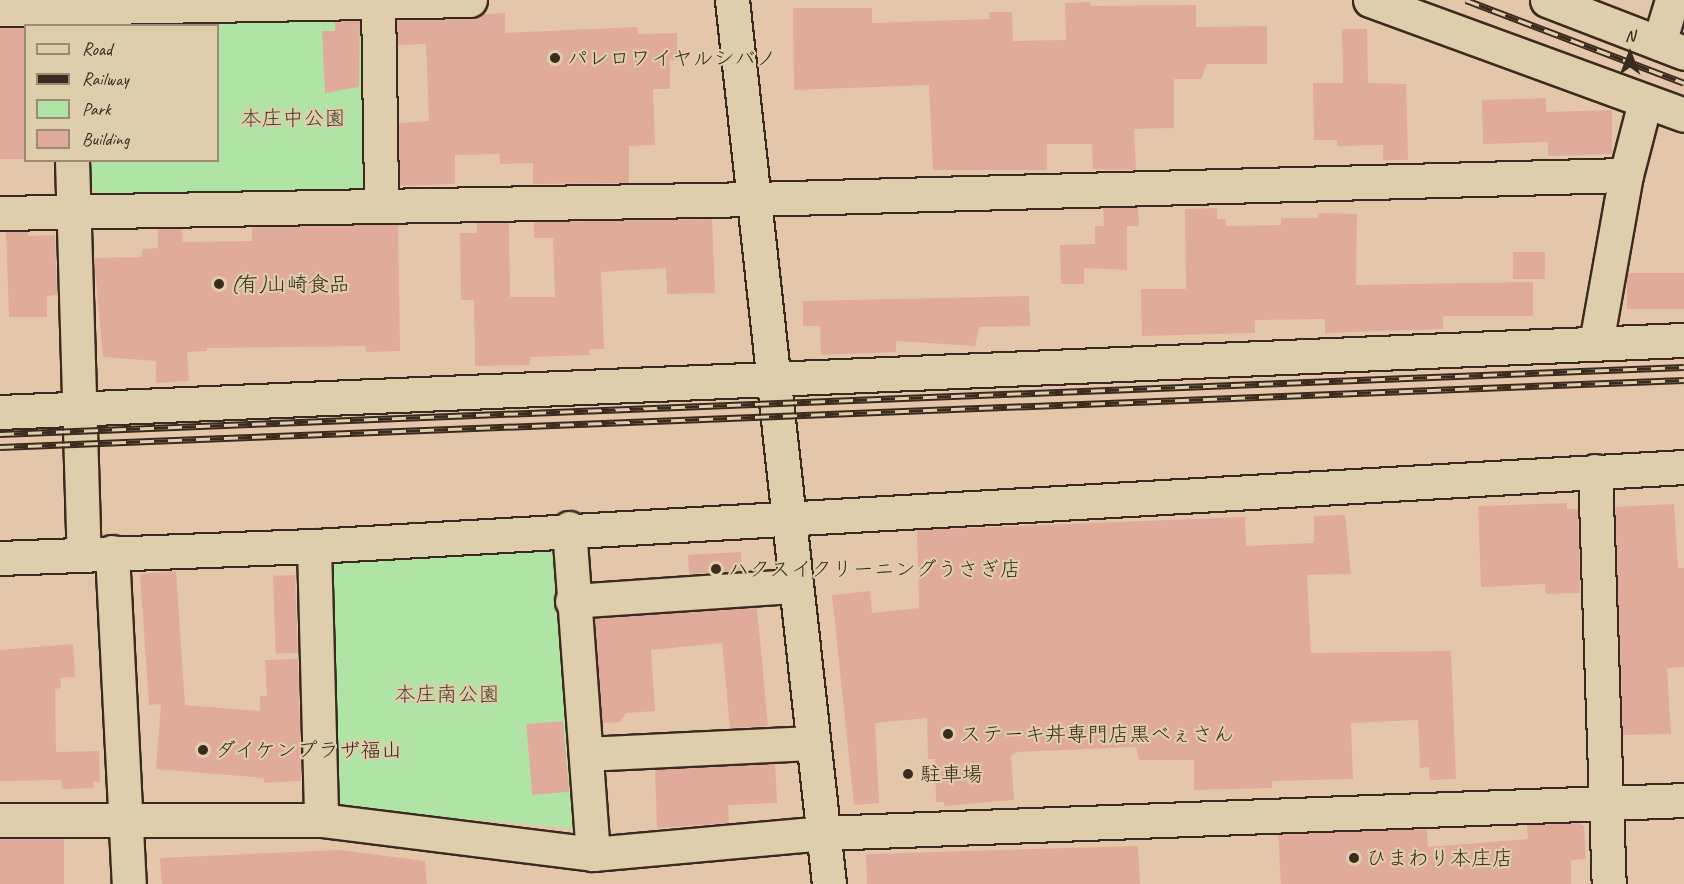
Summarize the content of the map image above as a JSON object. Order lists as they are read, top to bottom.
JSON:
{
  "parks": ["本庄中公園", "本庄南公園"],
  "places": [
    "パレロワイヤルシバノ",
    "(有)山崎食品",
    "ハクスイクリーニングうさぎ店",
    "ステーキ丼専門店黒べぇさん",
    "ダイケンプラザ福山",
    "駐車場",
    "ひまわり本庄店"
  ],
  "legend": [
    "Road",
    "Railway",
    "Park",
    "Building"
  ],
  "north": "top"
}
